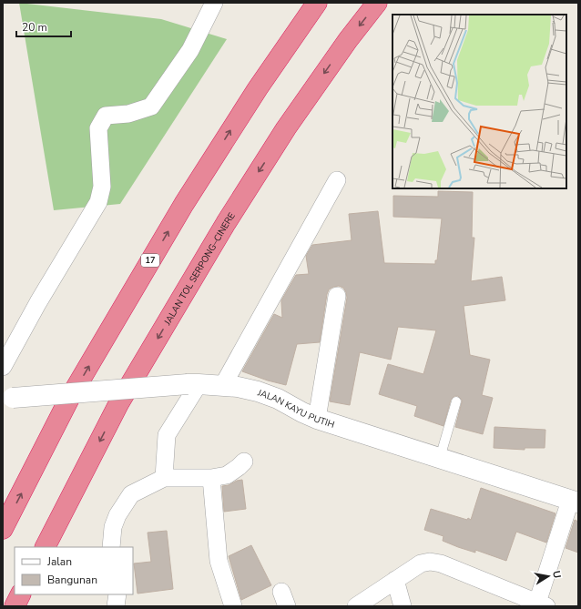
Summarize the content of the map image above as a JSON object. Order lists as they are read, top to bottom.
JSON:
{
  "streets": {
    "highway": ["17", "JALAN TOL SERPONG–CINERE"],
    "street": ["JALAN KAYU PUTIH"]
  },
  "legend": ["Jalan", "Bangunan"],
  "scale_bar": "20 m",
  "north": "right"
}
